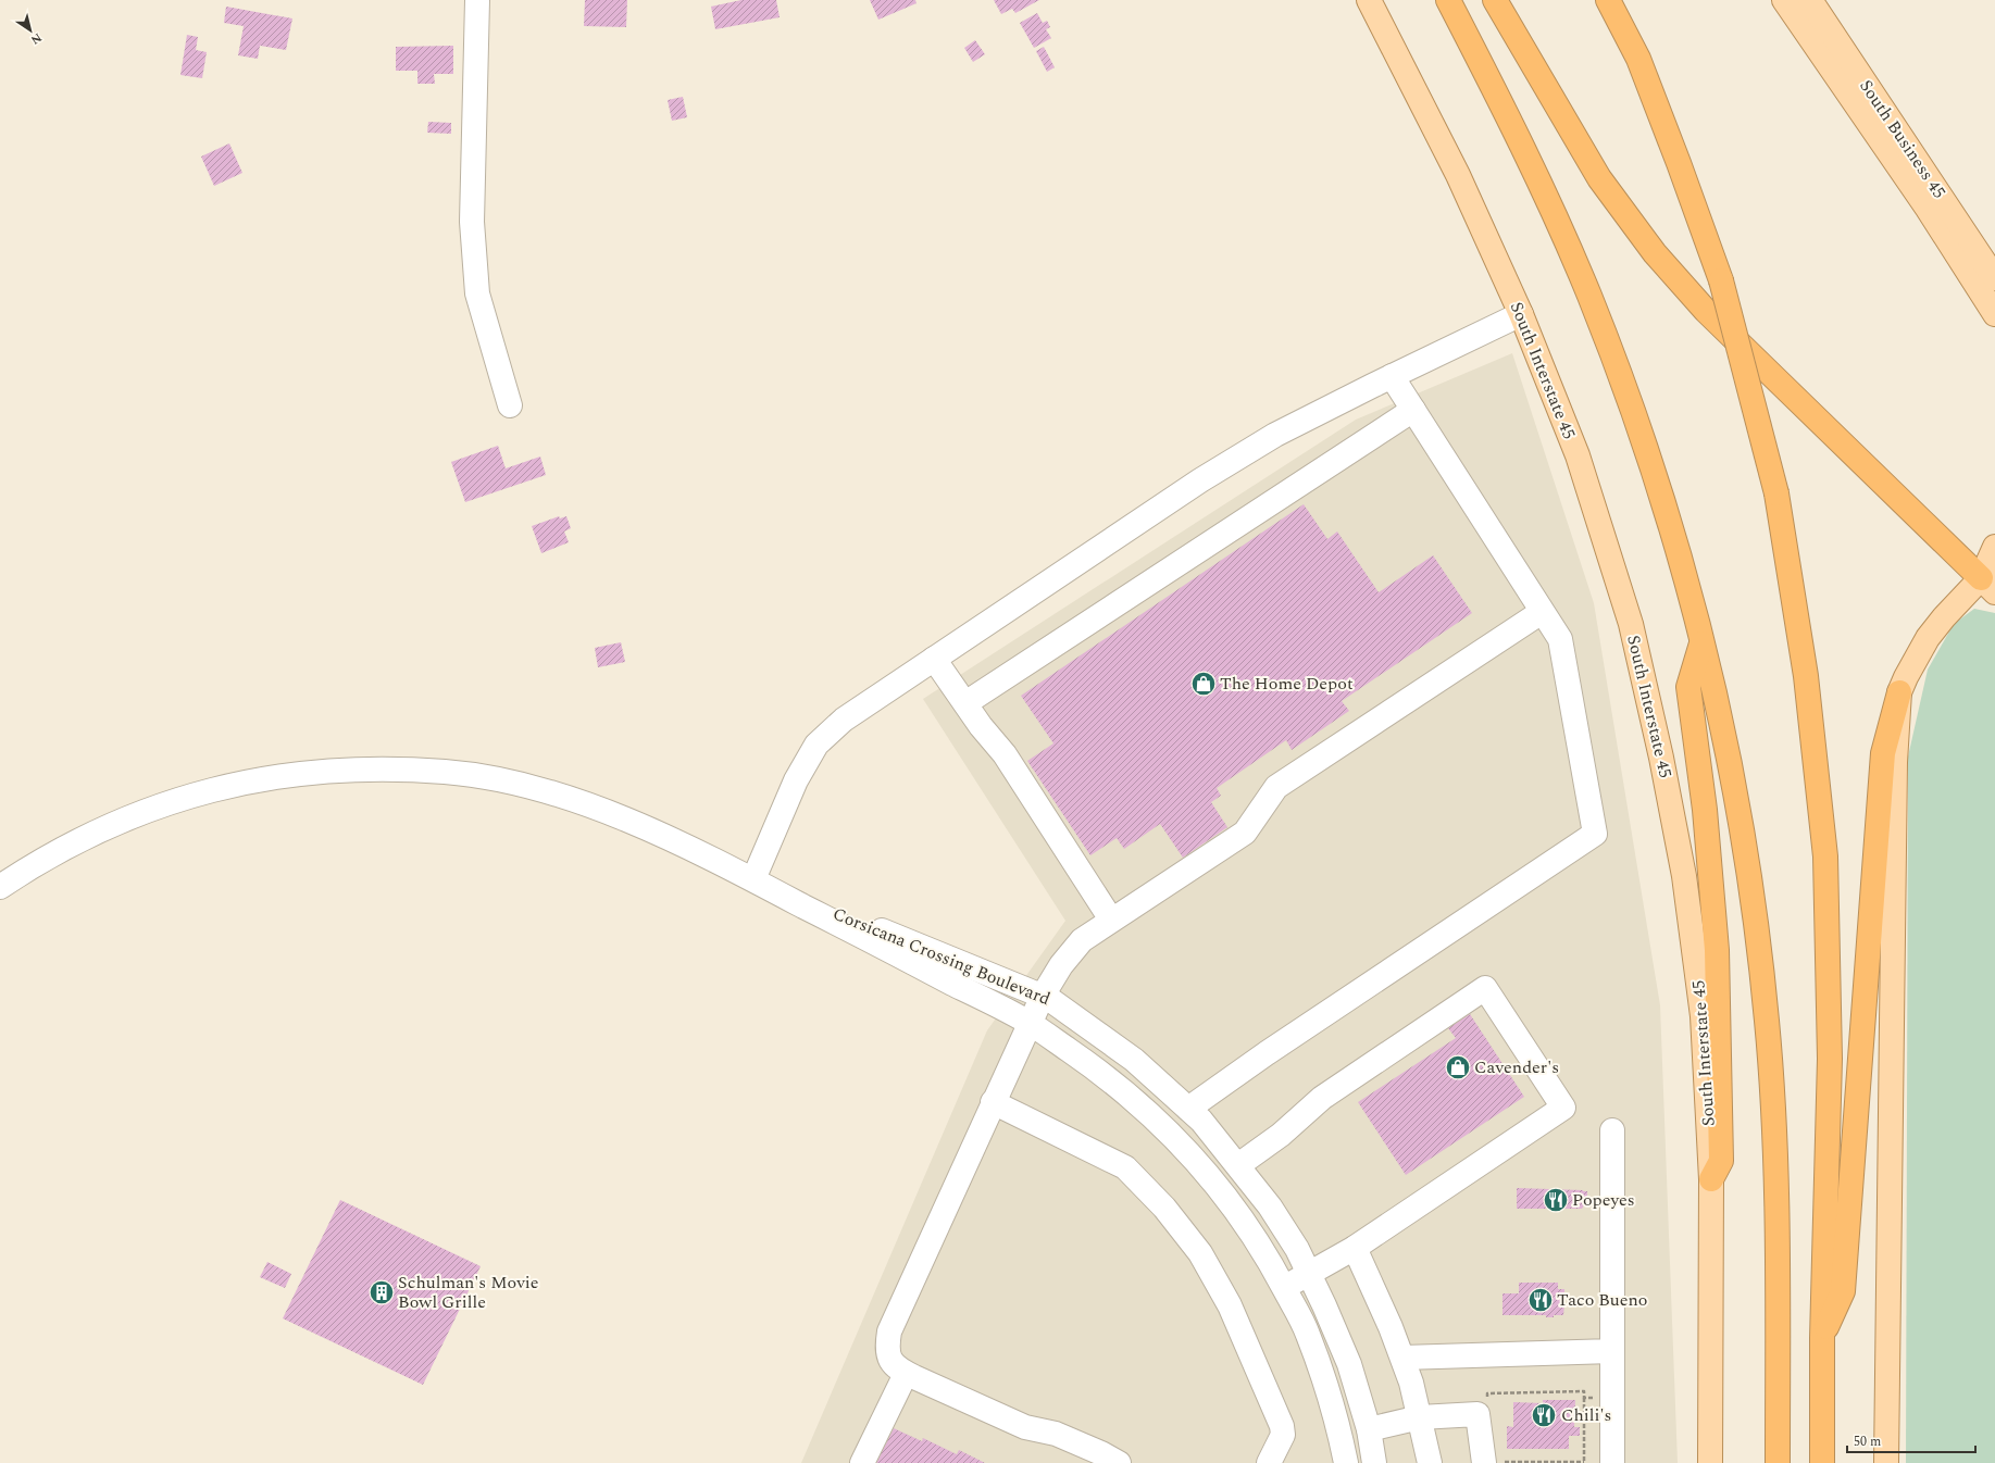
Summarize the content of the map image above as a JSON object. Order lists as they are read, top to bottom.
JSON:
{
  "streets": {
    "main road": ["South Business 45", "South Interstate 45"],
    "street": ["Corsicana Crossing Boulevard"]
  },
  "places": {
    "shop": ["The Home Depot", "Cavender's"],
    "restaurant": ["Popeyes", "Taco Bueno", "Chili's"],
    "building": ["Schulman's Movie Bowl Grille"]
  },
  "scale_bar": "50 m",
  "north": "bottom right"
}
